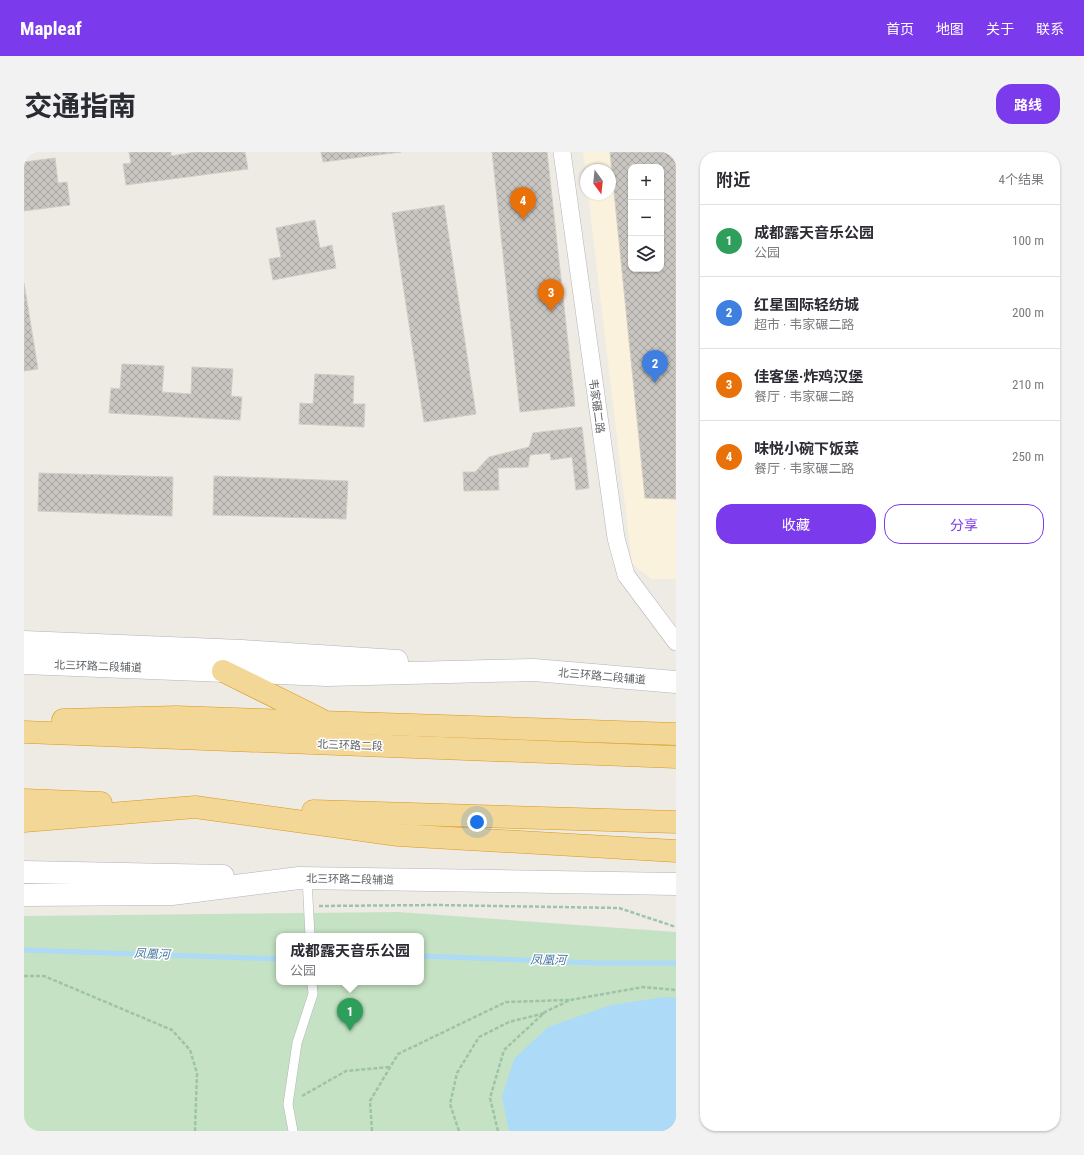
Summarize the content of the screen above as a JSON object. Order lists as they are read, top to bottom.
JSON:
{
  "streets": {
    "highway": ["北三环路二段"],
    "main road": ["北三环路二段辅道"],
    "street": ["韦家碾二路"]
  },
  "water": ["凤凰河"],
  "north": "bottom",
  "page": {
    "header": "Mapleaf",
    "nav": [
      "首页",
      "地图",
      "关于",
      "联系"
    ],
    "title": "交通指南",
    "buttons": [
      "路线",
      ["收藏", "分享"]
    ],
    "heading": ["附近", "4个结果"],
    "map_buttons": ["+", "−"],
    "pins": [
      "4",
      "3",
      "2",
      "1"
    ],
    "list": [
      {
        "mark": "1",
        "name": "成都露天音乐公园",
        "note": "公园",
        "value": "100 m"
      },
      {
        "mark": "2",
        "name": "红星国际轻纺城",
        "note": "超市 · 韦家碾二路",
        "value": "200 m"
      },
      {
        "mark": "3",
        "name": "佳客堡·炸鸡汉堡",
        "note": "餐厅 · 韦家碾二路",
        "value": "210 m"
      },
      {
        "mark": "4",
        "name": "味悦小碗下饭菜",
        "note": "餐厅 · 韦家碾二路",
        "value": "250 m"
      }
    ],
    "popup": ["成都露天音乐公园", "公园"]
  }
}
